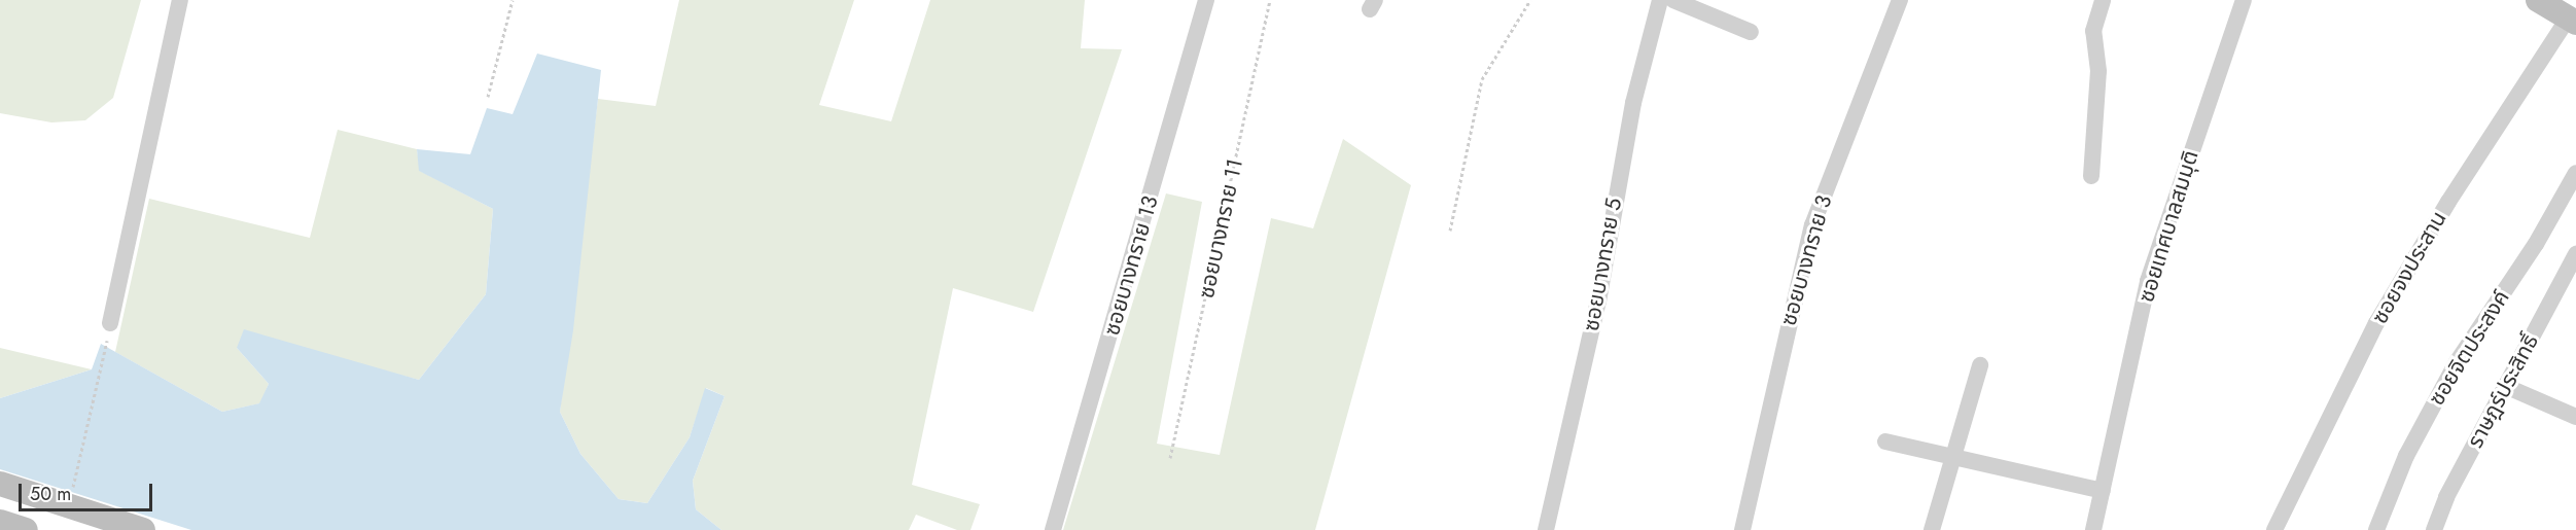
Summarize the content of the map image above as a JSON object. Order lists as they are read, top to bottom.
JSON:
{
  "streets": {
    "street": [
      "ซอยเทศบาลสมมุติ",
      "ซอยบางทราย 3",
      "ซอยบางทราย 5",
      "ซอยบางทราย 13",
      "ซอยจงประสาน",
      "ซอยจิตประสงค์",
      "ราษฎร์ประสิทธิ์"
    ],
    "path": ["ซอยบางทราย 11"]
  },
  "scale_bar": "50 m"
}
